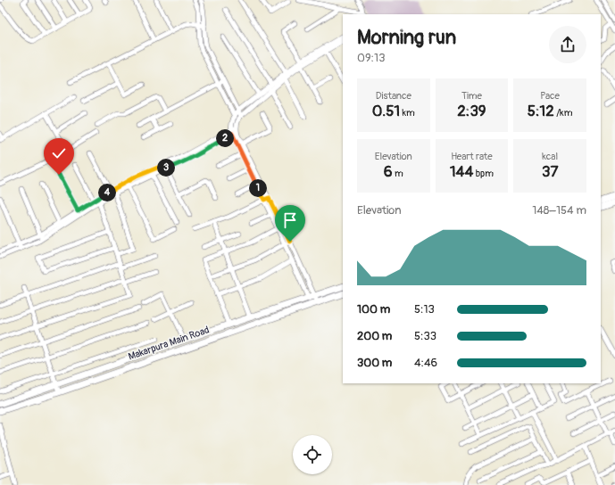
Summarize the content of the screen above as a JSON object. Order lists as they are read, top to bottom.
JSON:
{
  "streets": {
    "highway": ["Makarpura Main Road"]
  },
  "page": {
    "heading": ["Morning run", "09:13"],
    "stats": [
      ["Distance", "0.51 km"],
      ["Time", "2:39"],
      ["Pace", "5:12 /km"],
      ["Elevation", "6 m"],
      ["Heart rate", "144 bpm"],
      ["kcal", "37"]
    ],
    "pins": [
      "2",
      "3",
      "1",
      "4"
    ],
    "chart": ["Elevation", "148–154 m"],
    "list": [
      {
        "name": "100 m",
        "note": "5:13"
      },
      {
        "name": "200 m",
        "note": "5:33"
      },
      {
        "name": "300 m",
        "note": "4:46"
      }
    ]
  }
}
